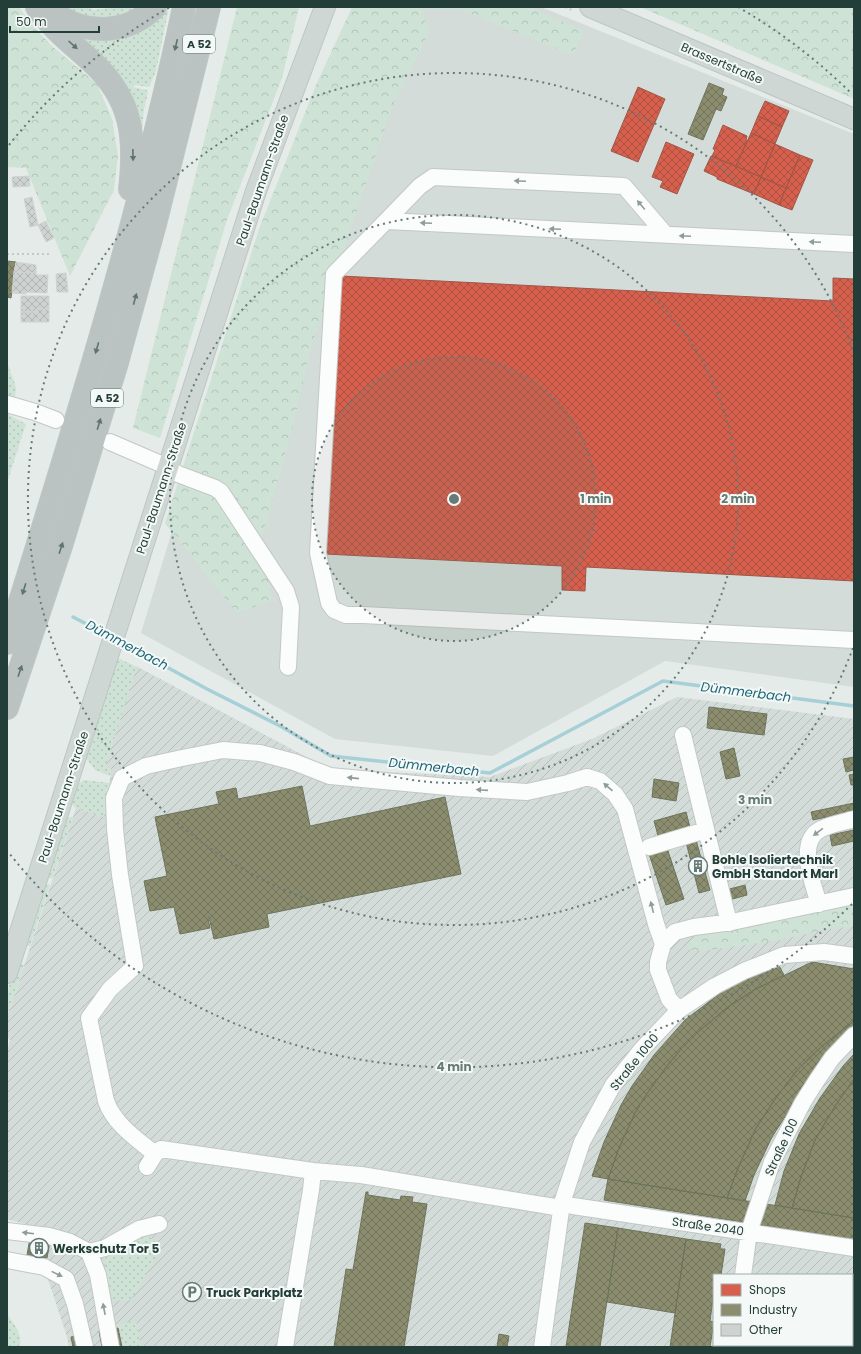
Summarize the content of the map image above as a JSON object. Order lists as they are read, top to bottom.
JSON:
{
  "streets": {
    "highway": ["A 52"],
    "main road": ["Brassertstraße", "Paul-Baumann-Straße"],
    "street": ["Straße 1000", "Straße 100", "Straße 2040"]
  },
  "crossings": [
    ["Straße 1000", "Straße 2040"],
    ["Straße 100", "Straße 2040"]
  ],
  "water": ["Dümmerbach"],
  "places": {
    "building": ["Bohle Isoliertechnik GmbH Standort Marl", "Werkschutz Tor 5"],
    "parking": ["Truck Parkplatz"]
  },
  "legend": ["Shops", "Industry", "Other"],
  "scale_bar": "50 m",
  "rings": [
    "1 min",
    "2 min",
    "3 min",
    "4 min"
  ]
}
